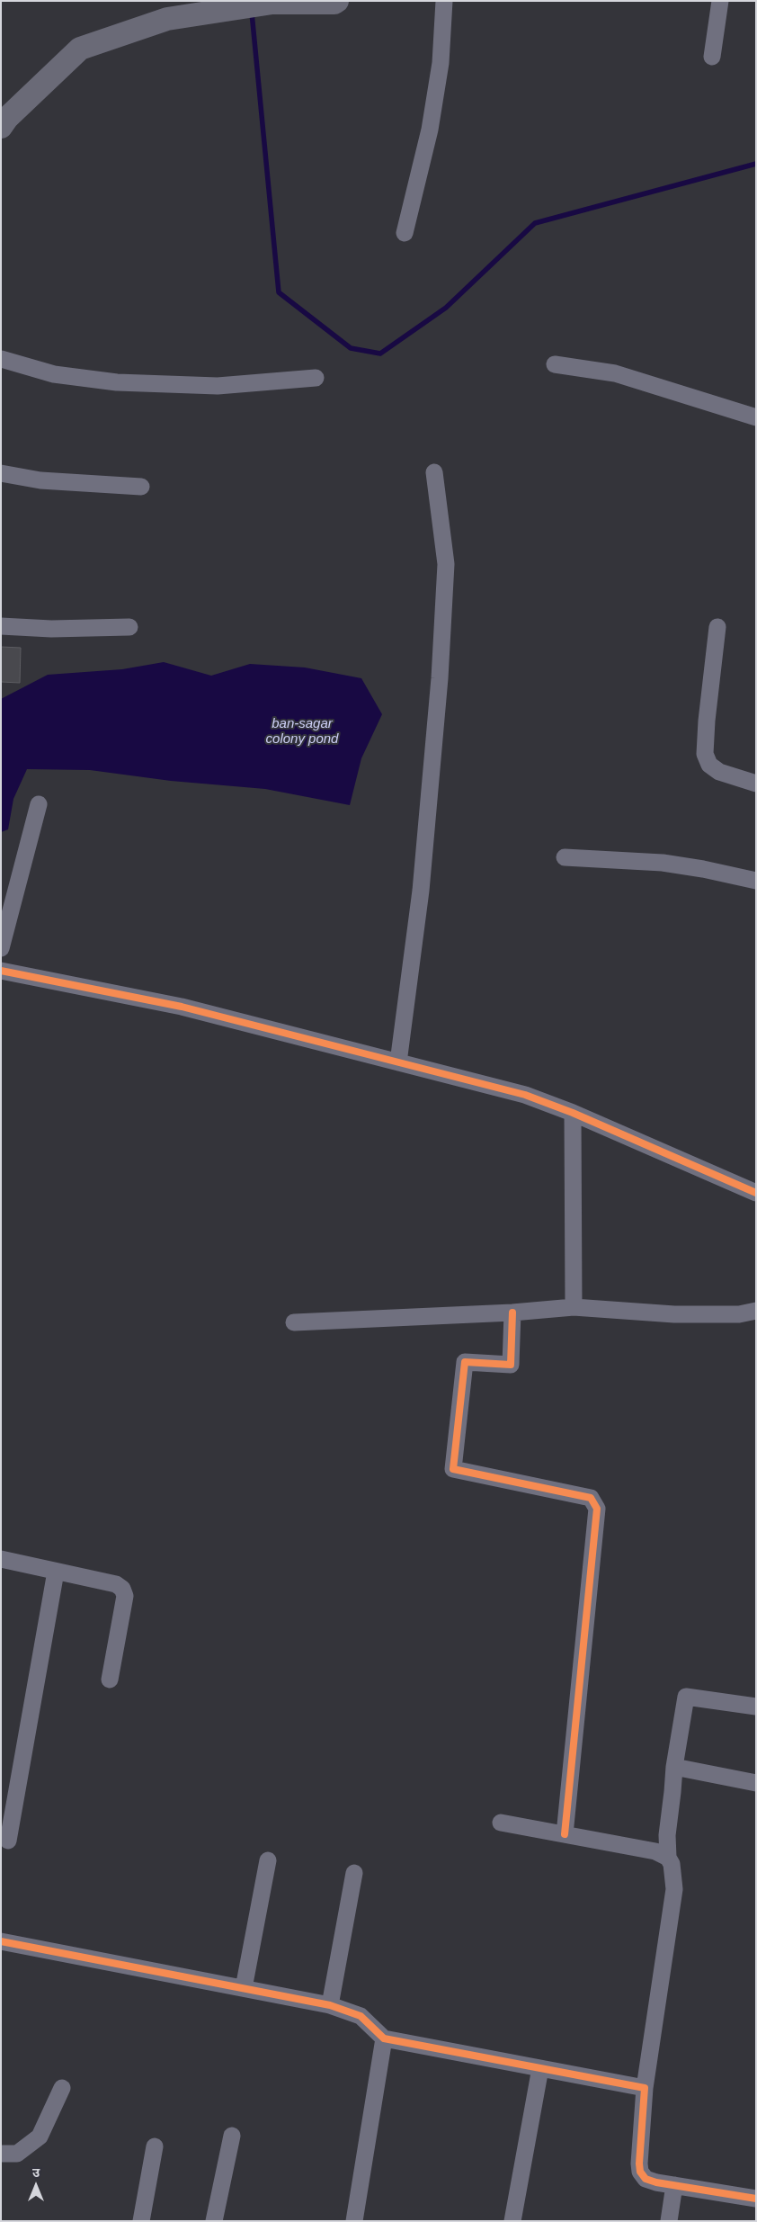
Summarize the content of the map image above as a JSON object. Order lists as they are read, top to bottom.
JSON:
{
  "water": ["ban-sagar colony pond"],
  "north": "top"
}
